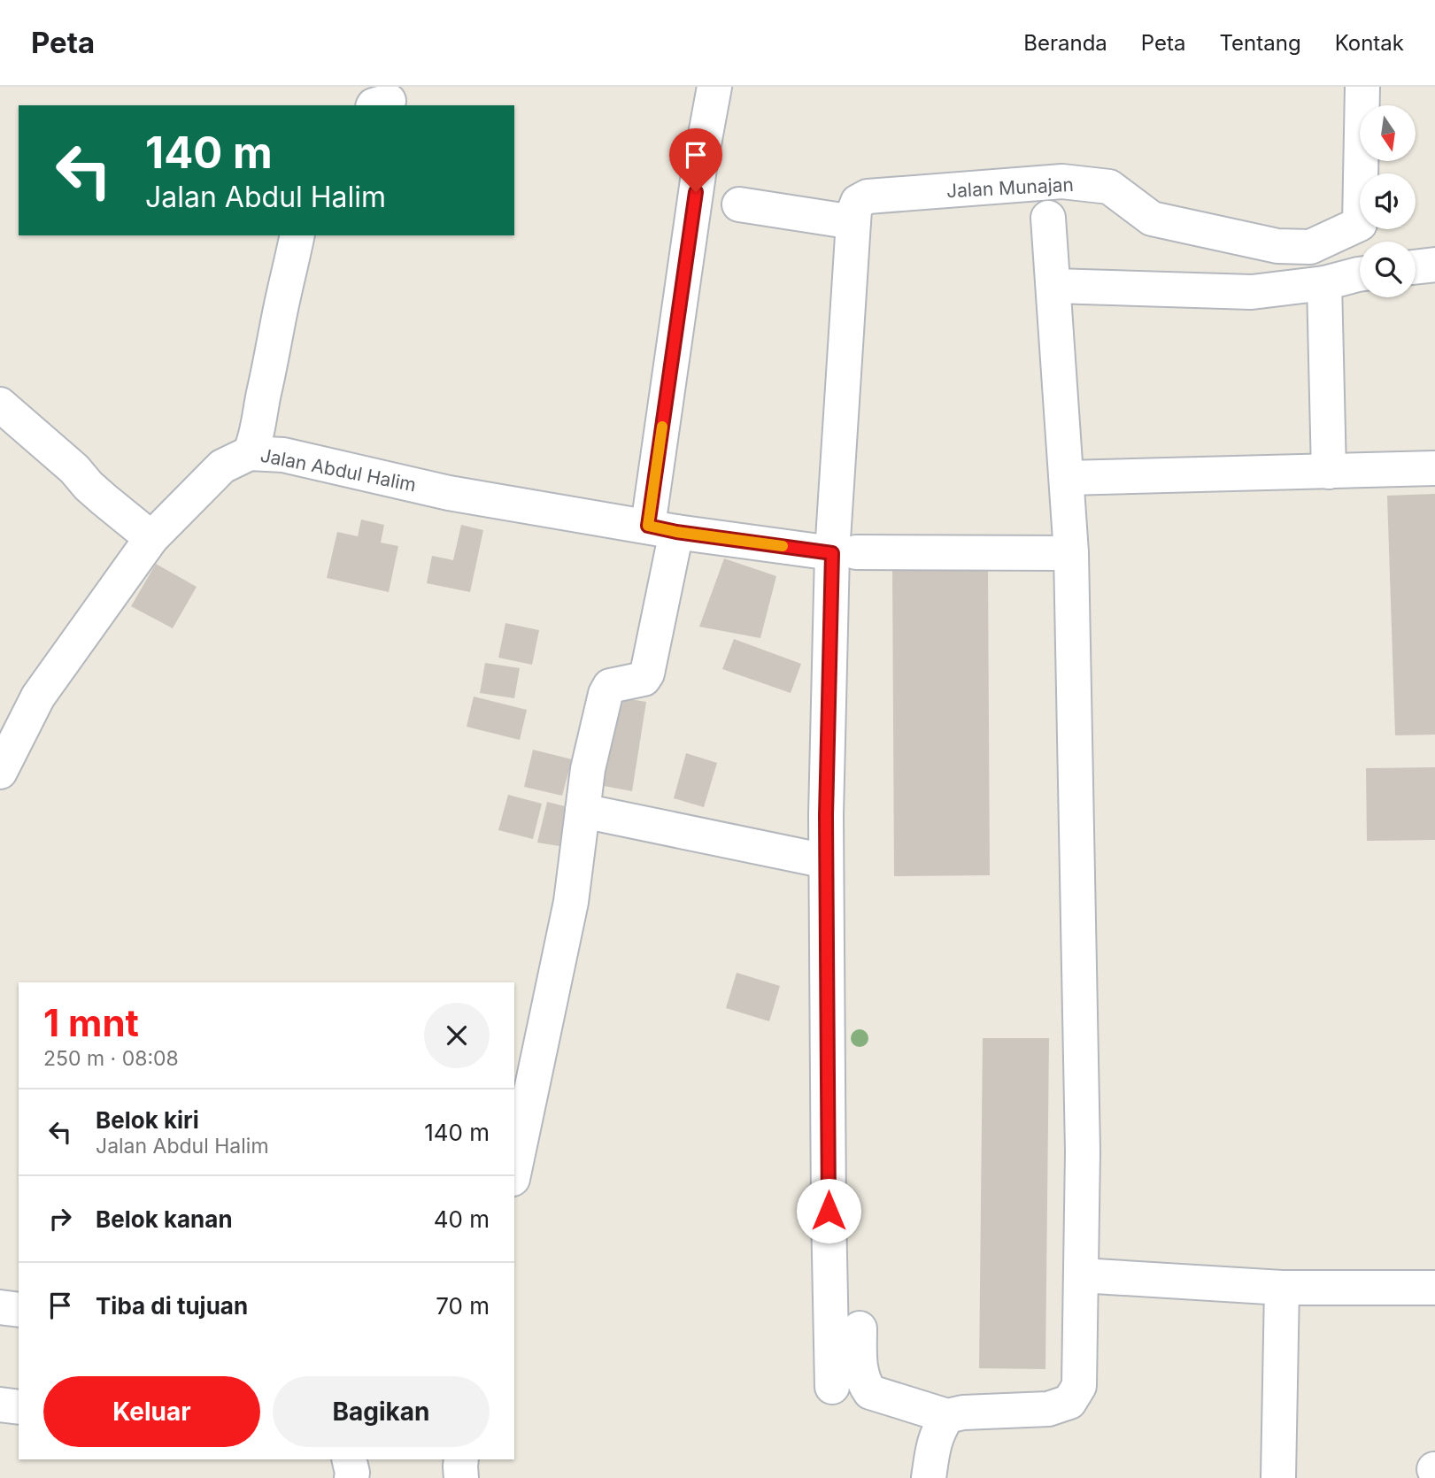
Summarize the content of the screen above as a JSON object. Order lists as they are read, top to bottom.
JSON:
{
  "streets": {
    "street": ["Jalan Munajan", "Jalan Abdul Halim"]
  },
  "crossings": [
    ["Jalan Munajan", "Jalan Abdul Halim"]
  ],
  "north": "bottom",
  "page": {
    "header": "Peta",
    "nav": [
      "Beranda",
      "Peta",
      "Tentang",
      "Kontak"
    ],
    "turn": ["140 m", "Jalan Abdul Halim"],
    "heading": ["1 mnt", "250 m · 08:08"],
    "list": [
      {
        "name": "Belok kiri",
        "note": "Jalan Abdul Halim",
        "value": "140 m"
      },
      {
        "name": "Belok kanan",
        "value": "40 m"
      },
      {
        "name": "Tiba di tujuan",
        "value": "70 m"
      }
    ],
    "buttons": ["Keluar", "Bagikan"]
  }
}
